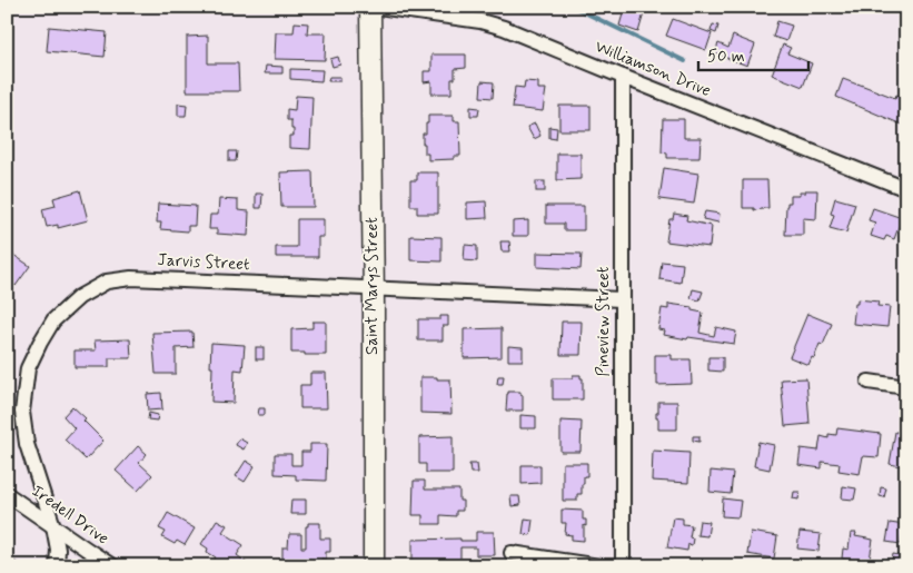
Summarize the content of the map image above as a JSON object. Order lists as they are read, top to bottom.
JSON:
{
  "streets": {
    "main road": ["Saint Marys Street"],
    "street": [
      "Williamson Drive",
      "Jarvis Street",
      "Pineview Street",
      "Iredell Drive"
    ]
  },
  "crossings": [
    ["Williamson Drive", "Pineview Street"],
    ["Jarvis Street", "Saint Marys Street"],
    ["Jarvis Street", "Pineview Street"],
    ["Jarvis Street", "Iredell Drive"]
  ],
  "scale_bar": "50 m"
}
